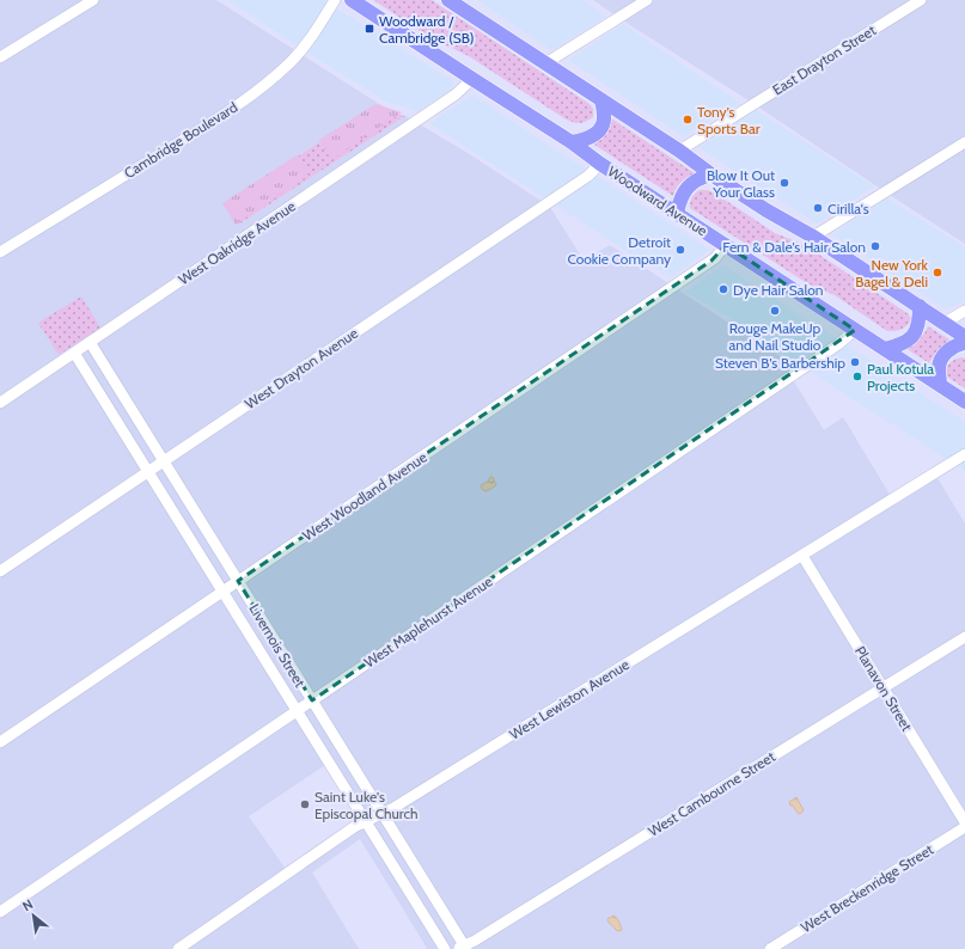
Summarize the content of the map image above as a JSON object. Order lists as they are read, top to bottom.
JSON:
{
  "streets": {
    "main road": ["Woodward Avenue"],
    "street": [
      "East Drayton Street",
      "Cambridge Boulevard",
      "West Oakridge Avenue",
      "West Drayton Avenue",
      "West Woodland Avenue",
      "West Maplehurst Avenue",
      "Livernois Street",
      "Planavon Street",
      "West Lewiston Avenue",
      "West Cambourne Street",
      "West Breckenridge Street"
    ]
  },
  "crossings": [
    ["Woodward Avenue", "West Oakridge Avenue"],
    ["Woodward Avenue", "West Drayton Avenue"],
    ["Woodward Avenue", "West Woodland Avenue"],
    ["Woodward Avenue", "West Maplehurst Avenue"],
    ["West Oakridge Avenue", "Livernois Street"],
    ["West Drayton Avenue", "Livernois Street"],
    ["West Woodland Avenue", "Livernois Street"],
    ["West Maplehurst Avenue", "Livernois Street"],
    ["Livernois Street", "West Lewiston Avenue"],
    ["Livernois Street", "West Cambourne Street"],
    ["Planavon Street", "West Lewiston Avenue"],
    ["Planavon Street", "West Cambourne Street"]
  ],
  "places": {
    "transit": ["Woodward / Cambridge (SB)"],
    "other": [
      "Tony's Sports Bar",
      "Blow It Out Your Glass",
      "Cirilla's",
      "Fern & Dale's Hair Salon",
      "Detroit Cookie Company",
      "New York Bagel & Deli",
      "Dye Hair Salon",
      "Rouge MakeUp and Nail Studio",
      "Steven B's Barbership",
      "Paul Kotula Projects",
      "Saint Luke's Episcopal Church"
    ]
  },
  "north": "top left"
}
